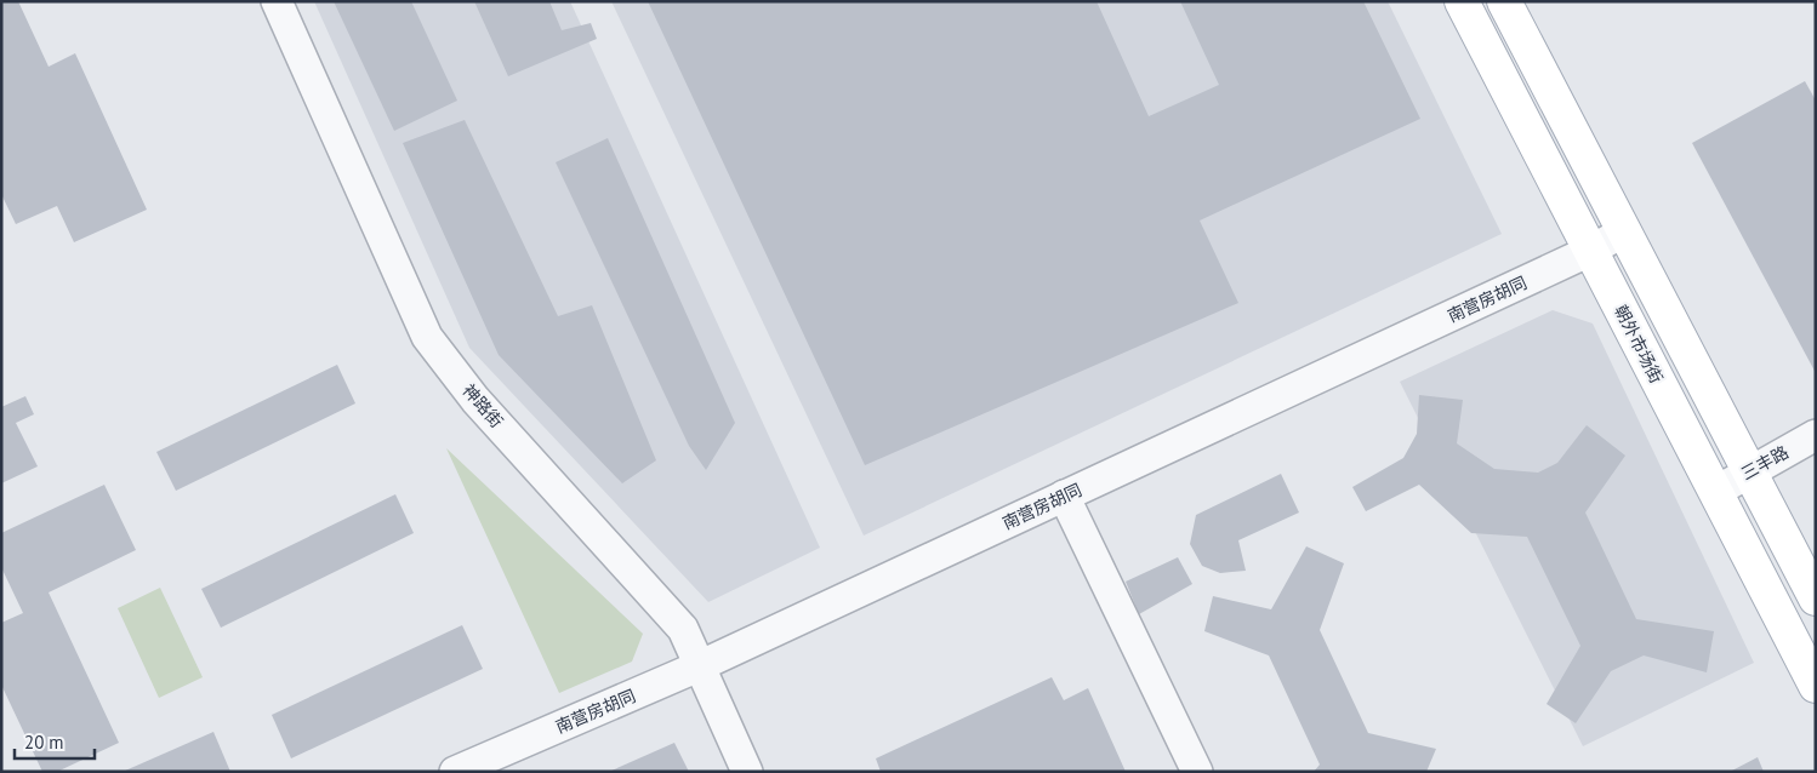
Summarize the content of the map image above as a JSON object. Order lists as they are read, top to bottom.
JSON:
{
  "streets": {
    "main road": ["朝外市场街"],
    "street": ["南营房胡同", "神路街", "三丰路"]
  },
  "crossings": [
    ["南营房胡同", "朝外市场街"],
    ["南营房胡同", "神路街"],
    ["朝外市场街", "三丰路"]
  ],
  "scale_bar": "20 m"
}
